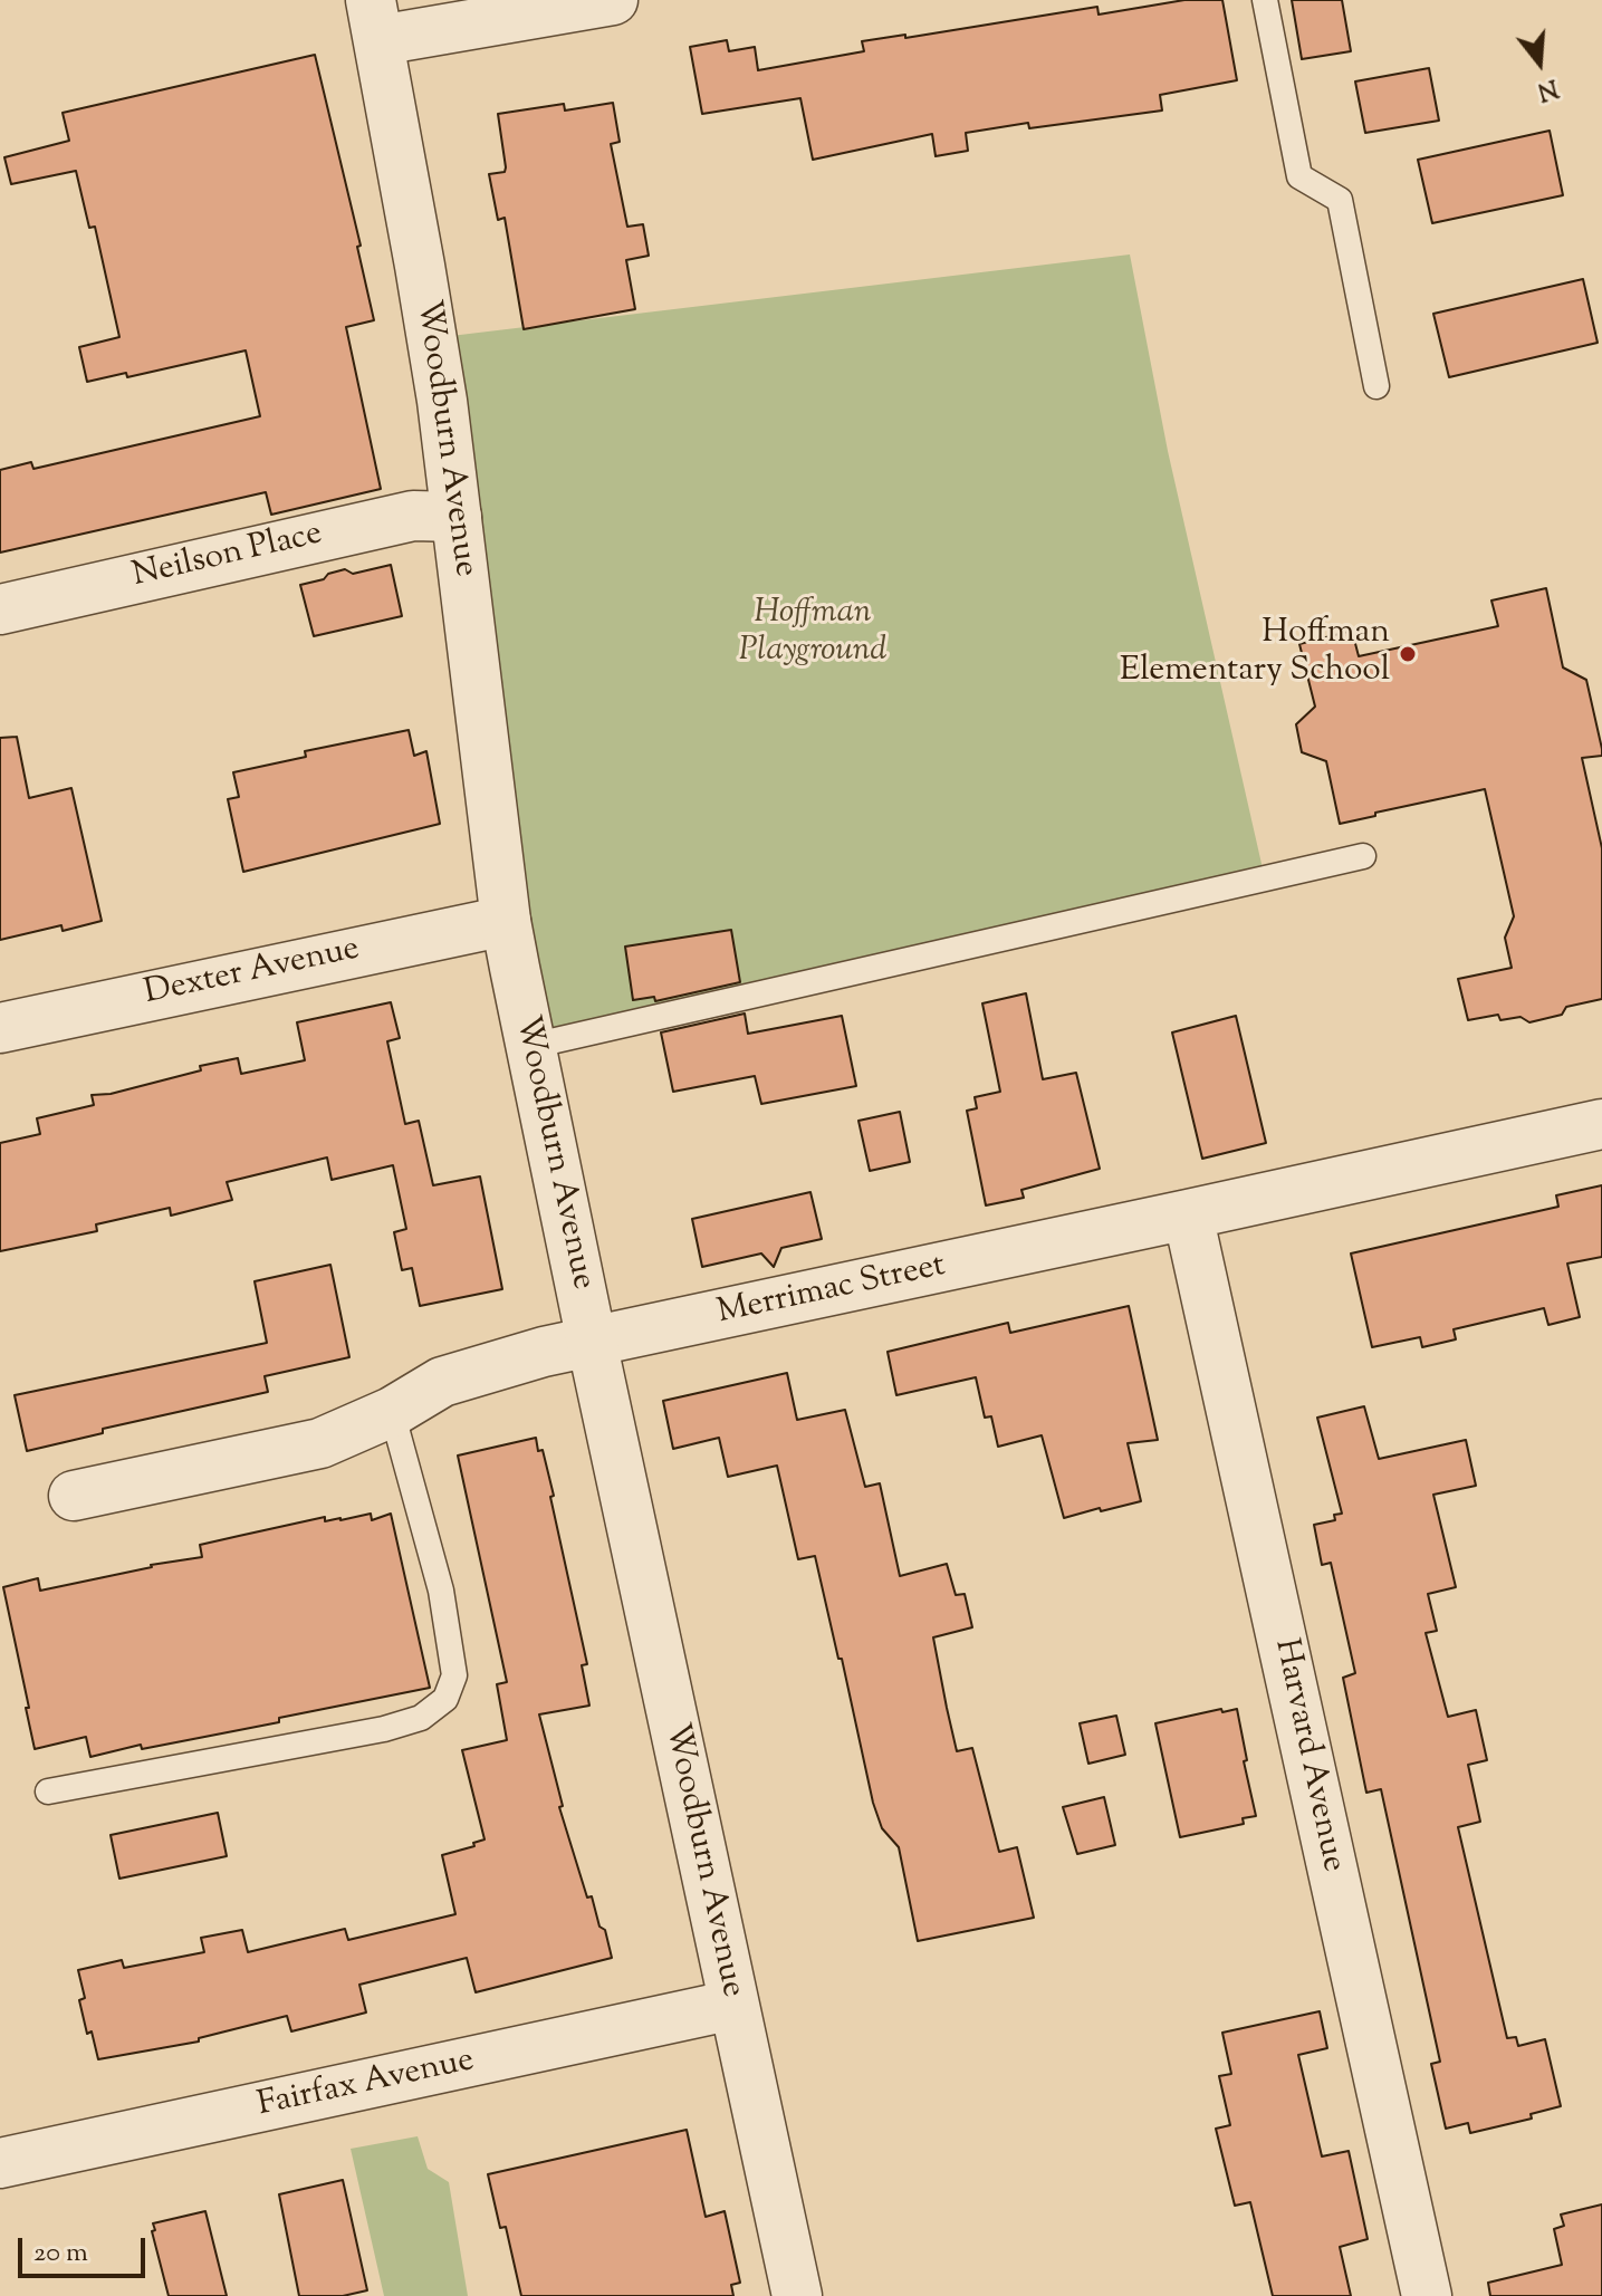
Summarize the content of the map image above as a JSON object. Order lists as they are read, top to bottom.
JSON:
{
  "streets": {
    "street": [
      "Woodburn Avenue",
      "Neilson Place",
      "Dexter Avenue",
      "Merrimac Street",
      "Harvard Avenue",
      "Fairfax Avenue"
    ]
  },
  "crossings": [
    ["Woodburn Avenue", "Neilson Place"],
    ["Woodburn Avenue", "Dexter Avenue"],
    ["Woodburn Avenue", "Merrimac Street"],
    ["Woodburn Avenue", "Fairfax Avenue"],
    ["Merrimac Street", "Harvard Avenue"]
  ],
  "parks": ["Hoffman Playground"],
  "places": ["Hoffman Elementary School"],
  "scale_bar": "20 m",
  "north": "bottom"
}
